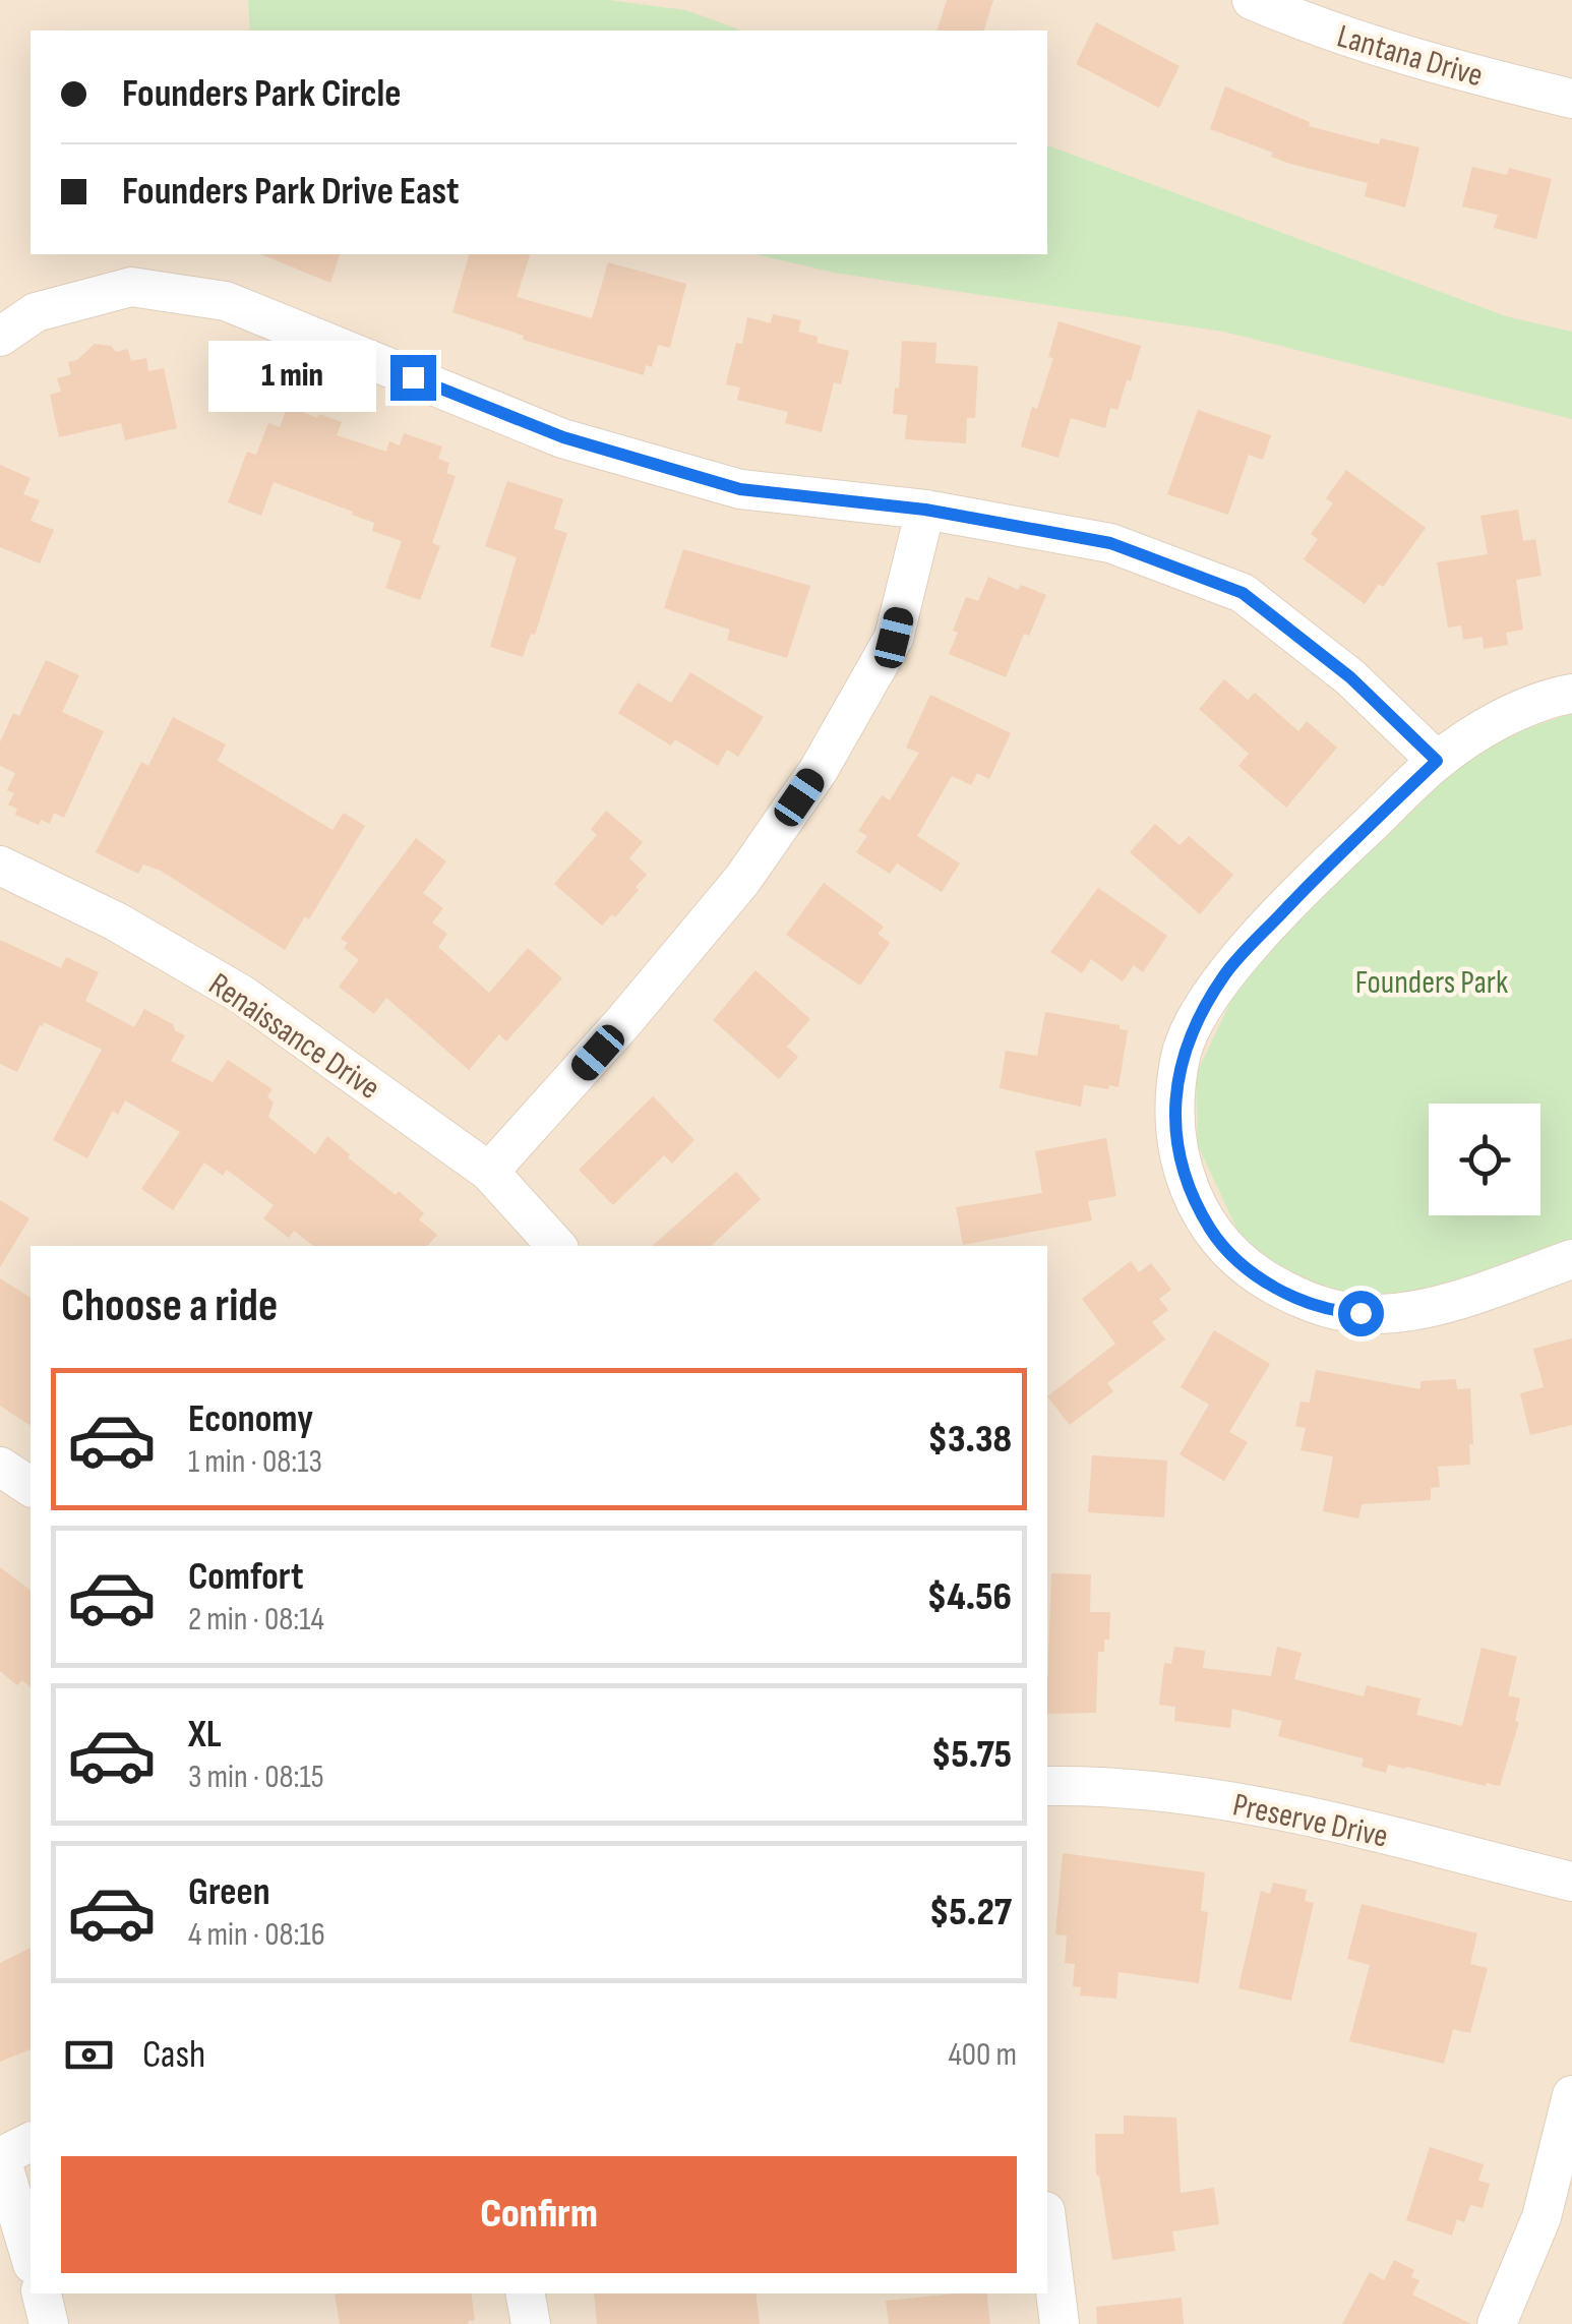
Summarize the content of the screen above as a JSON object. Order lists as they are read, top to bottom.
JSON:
{
  "streets": {
    "street": ["Lantana Drive", "Renaissance Drive", "Preserve Drive"]
  },
  "parks": ["Founders Park"],
  "page": {
    "banner": ["Founders Park Circle", "Founders Park Drive East"],
    "bubble": "1 min",
    "heading": "Choose a ride",
    "list": [
      {
        "name": "Economy",
        "note": "1 min · 08:13",
        "value": "$3.38"
      },
      {
        "name": "Comfort",
        "note": "2 min · 08:14",
        "value": "$4.56"
      },
      {
        "name": "XL",
        "note": "3 min · 08:15",
        "value": "$5.75"
      },
      {
        "name": "Green",
        "note": "4 min · 08:16",
        "value": "$5.27"
      }
    ],
    "pay": ["Cash", "400 m"],
    "buttons": "Confirm"
  }
}
